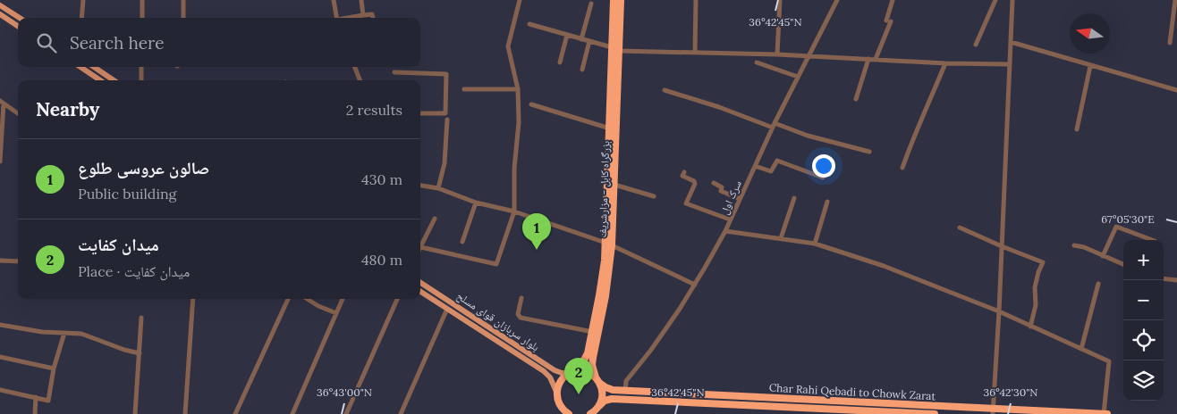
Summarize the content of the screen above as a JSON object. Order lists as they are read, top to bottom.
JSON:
{
  "streets": {
    "highway": ["بزرگراه کابل - مزارشریف", "Char Rahi Qebadi to Chowk Zarat"],
    "main road": ["بلوار سربازان قوای مسلح"],
    "street": ["سرک اول"]
  },
  "crossings": [
    ["بزرگراه کابل - مزارشریف", "بلوار سربازان قوای مسلح"],
    ["بزرگراه کابل - مزارشریف", "Char Rahi Qebadi to Chowk Zarat"],
    ["سرک اول", "Char Rahi Qebadi to Chowk Zarat"],
    ["بلوار سربازان قوای مسلح", "Char Rahi Qebadi to Chowk Zarat"]
  ],
  "north": "left",
  "page": {
    "search": "Search here",
    "heading": ["Nearby", "2 results"],
    "list": [
      {
        "mark": "1",
        "name": "صالون عروسی طلوع",
        "note": "Public building",
        "value": "430 m"
      },
      {
        "mark": "2",
        "name": "میدان کفایت",
        "note": "Place · میدان کفایت",
        "value": "480 m"
      }
    ],
    "pins": ["1", "2"],
    "map_buttons": ["+", "−"]
  },
  "coordinates": [
    "36°42'45\"N",
    "67°05'30\"E",
    "36°43'00\"N",
    "36°42'30\"N"
  ]
}
